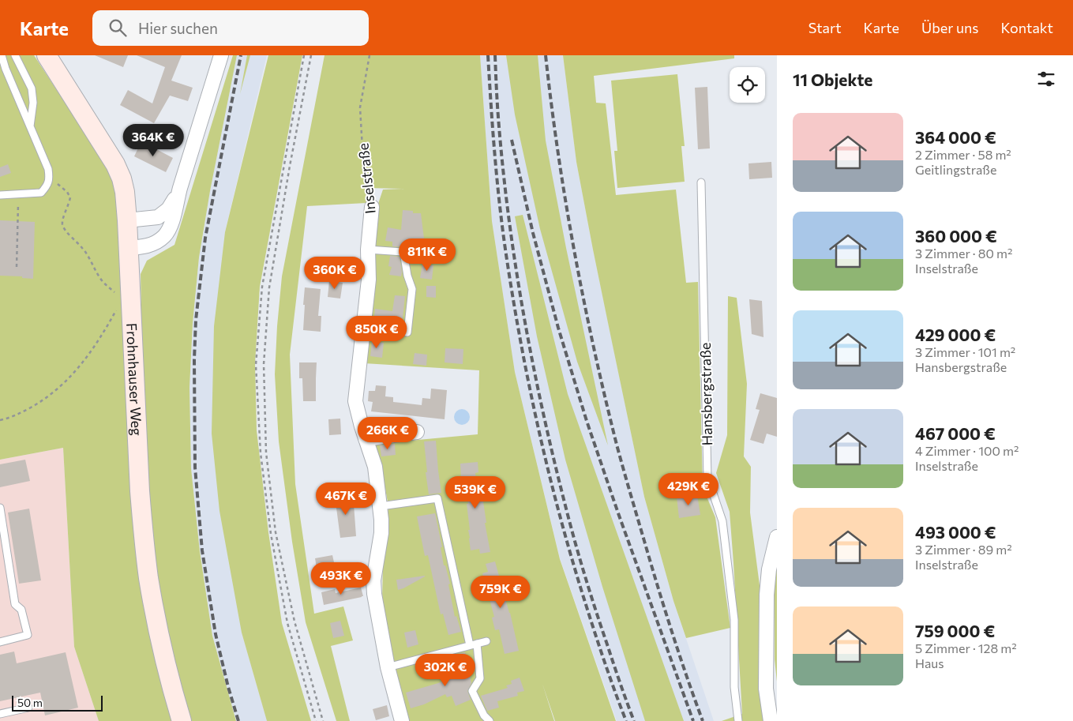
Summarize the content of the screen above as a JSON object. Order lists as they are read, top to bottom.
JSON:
{
  "streets": {
    "main road": ["Frohnhauser Weg"],
    "street": ["Inselstraße"],
    "lane": ["Hansbergstraße"]
  },
  "scale_bar": "50 m",
  "page": {
    "header": "Karte",
    "search": "Hier suchen",
    "nav": [
      "Start",
      "Karte",
      "Über uns",
      "Kontakt"
    ],
    "heading": "11 Objekte",
    "list": [
      {
        "name": "364 000 €",
        "note": "2 Zimmer · 58 m² · Geitlingstraße"
      },
      {
        "name": "360 000 €",
        "note": "3 Zimmer · 80 m² · Inselstraße"
      },
      {
        "name": "429 000 €",
        "note": "3 Zimmer · 101 m² · Hansbergstraße"
      },
      {
        "name": "467 000 €",
        "note": "4 Zimmer · 100 m² · Inselstraße"
      },
      {
        "name": "493 000 €",
        "note": "3 Zimmer · 89 m² · Inselstraße"
      },
      {
        "name": "759 000 €",
        "note": "5 Zimmer · 128 m² · Haus"
      }
    ],
    "price": [
      "364K €",
      "811K €",
      "360K €",
      "850K €",
      "266K €",
      "429K €",
      "539K €",
      "467K €",
      "493K €",
      "759K €",
      "302K €"
    ],
    "scale": "50 m"
  }
}
